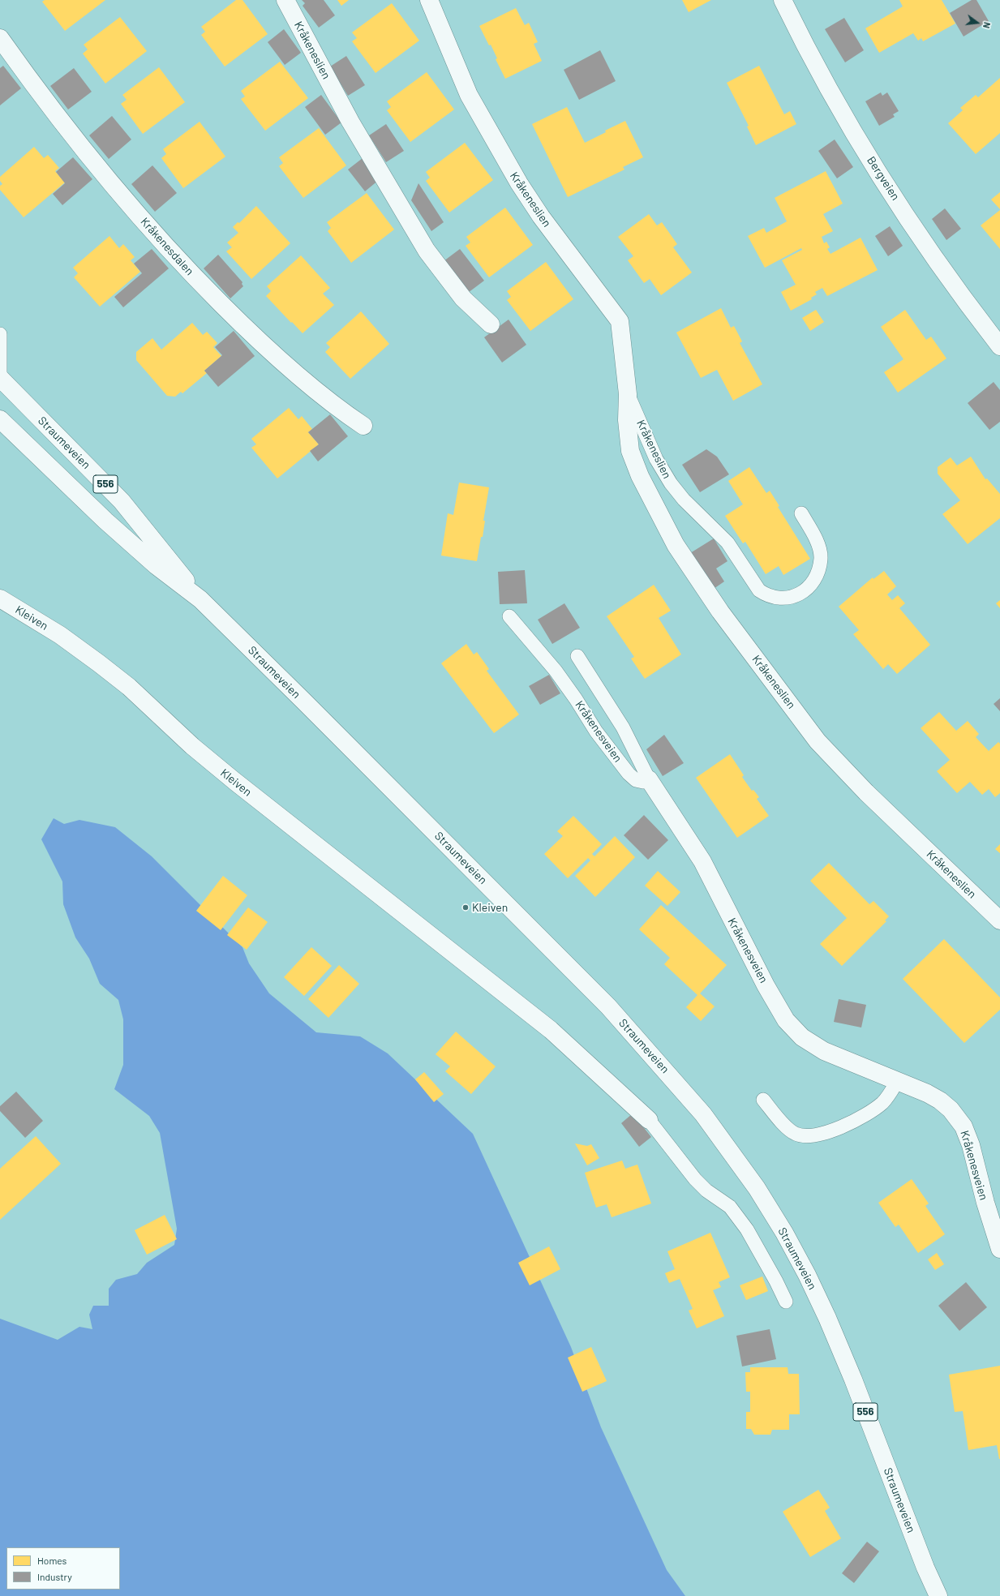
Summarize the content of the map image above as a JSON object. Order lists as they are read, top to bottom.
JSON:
{
  "streets": {
    "street": [
      "Kråkeneslien",
      "Bergveien",
      "Kråkenesdalen",
      "Straumeveien",
      "556",
      "Kleiven",
      "Kråkenesveien"
    ]
  },
  "places": ["Kleiven"],
  "legend": ["Homes", "Industry"],
  "north": "right"
}
